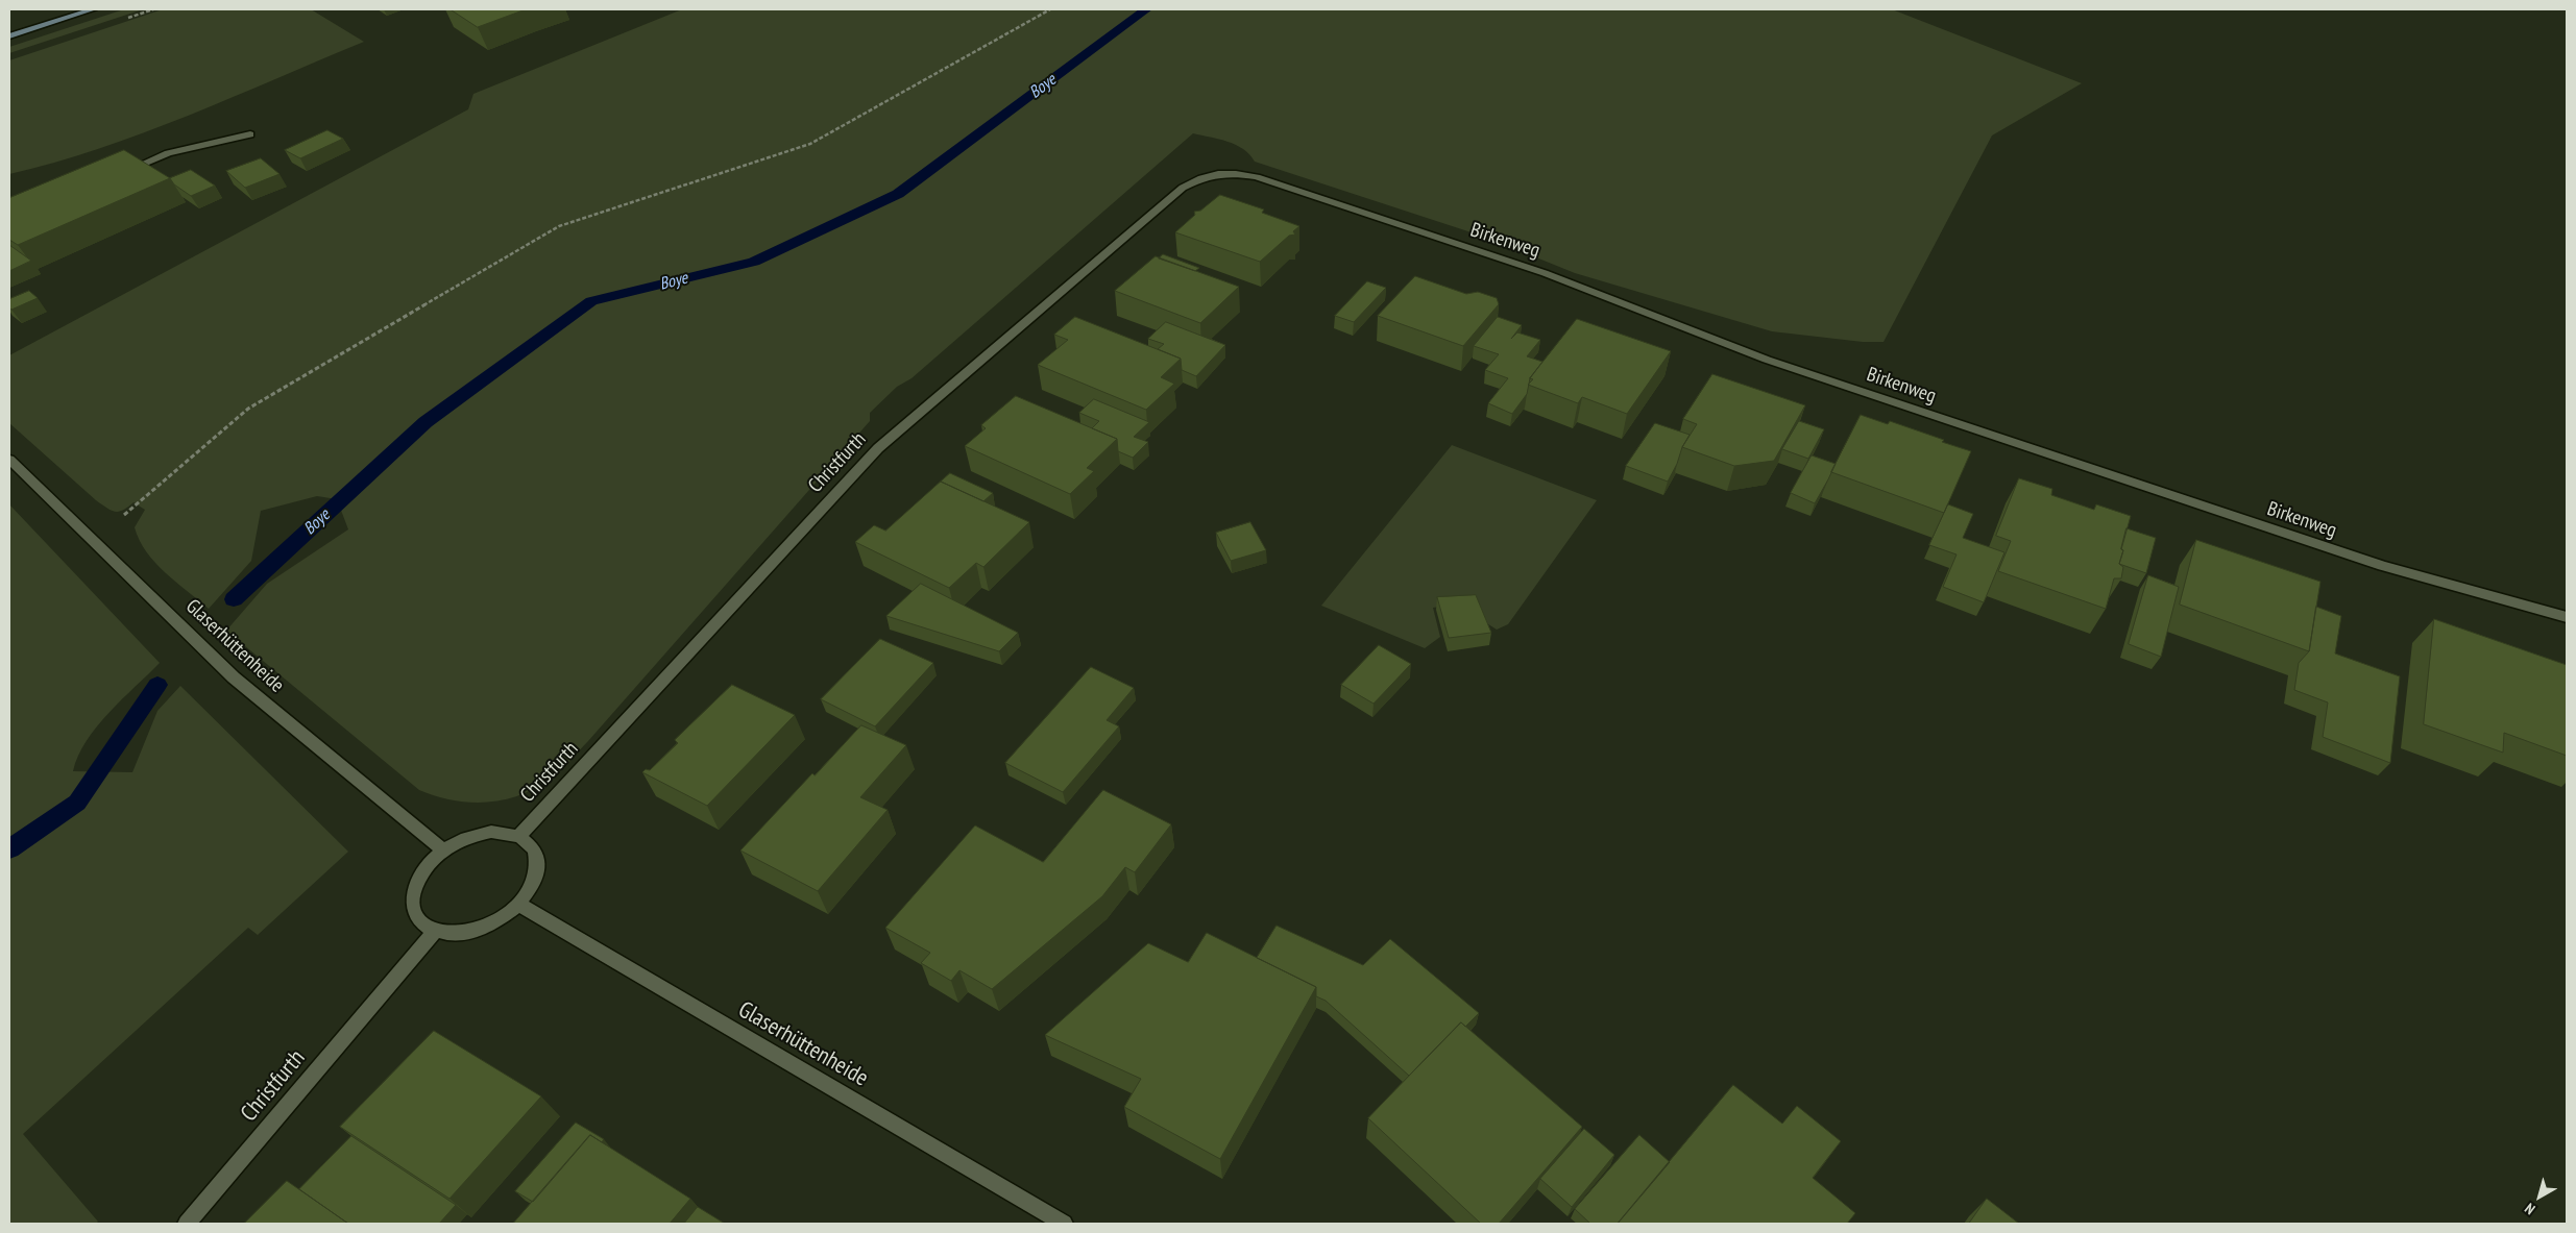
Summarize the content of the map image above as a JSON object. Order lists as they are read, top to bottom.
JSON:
{
  "streets": {
    "street": ["Birkenweg", "Christfurth", "Glaserhüttenheide"]
  },
  "crossings": [
    ["Birkenweg", "Christfurth"],
    ["Christfurth", "Glaserhüttenheide"]
  ],
  "water": ["Boye"],
  "north": "bottom left"
}
